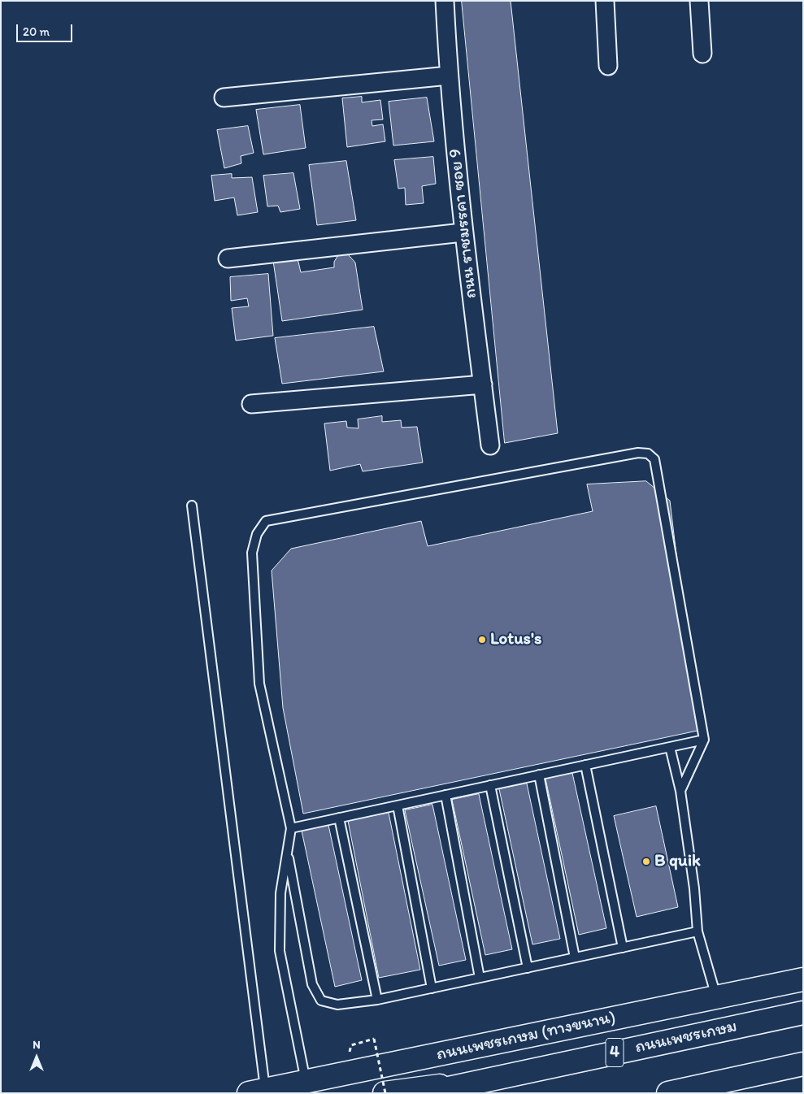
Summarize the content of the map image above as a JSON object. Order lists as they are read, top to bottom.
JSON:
{
  "streets": {
    "main road": ["ถนนเพชรเกษม (ทางขนาน)", "ถนนเพชรเกษม", "4"],
    "street": ["ถนน ราชมรรคา ซอย 9"]
  },
  "places": ["Lotus's", "B quik"],
  "scale_bar": "20 m",
  "north": "top"
}
